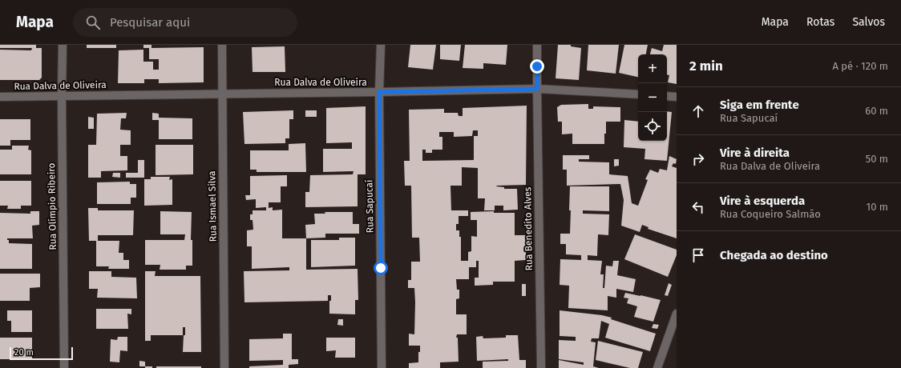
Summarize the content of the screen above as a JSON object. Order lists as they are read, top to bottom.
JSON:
{
  "streets": {
    "street": [
      "Rua Dalva de Oliveira",
      "Rua Olímpio Ribeiro",
      "Rua Ismael Silva",
      "Rua Sapucaí",
      "Rua Benedito Alves"
    ]
  },
  "crossings": [
    ["Rua Dalva de Oliveira", "Rua Olímpio Ribeiro"],
    ["Rua Dalva de Oliveira", "Rua Ismael Silva"],
    ["Rua Dalva de Oliveira", "Rua Sapucaí"],
    ["Rua Dalva de Oliveira", "Rua Benedito Alves"]
  ],
  "scale_bar": "20 m",
  "page": {
    "header": "Mapa",
    "search": "Pesquisar aqui",
    "nav": ["Mapa", "Rotas", "Salvos"],
    "heading": ["2 min", "A pé · 120 m"],
    "map_buttons": ["+", "−"],
    "list": [
      ["Siga em frente", "Rua Sapucaí", "60 m"],
      ["Vire à direita", "Rua Dalva de Oliveira", "50 m"],
      ["Vire à esquerda", "Rua Coqueiro Salmão", "10 m"],
      "Chegada ao destino"
    ],
    "scale": "20 m"
  }
}
